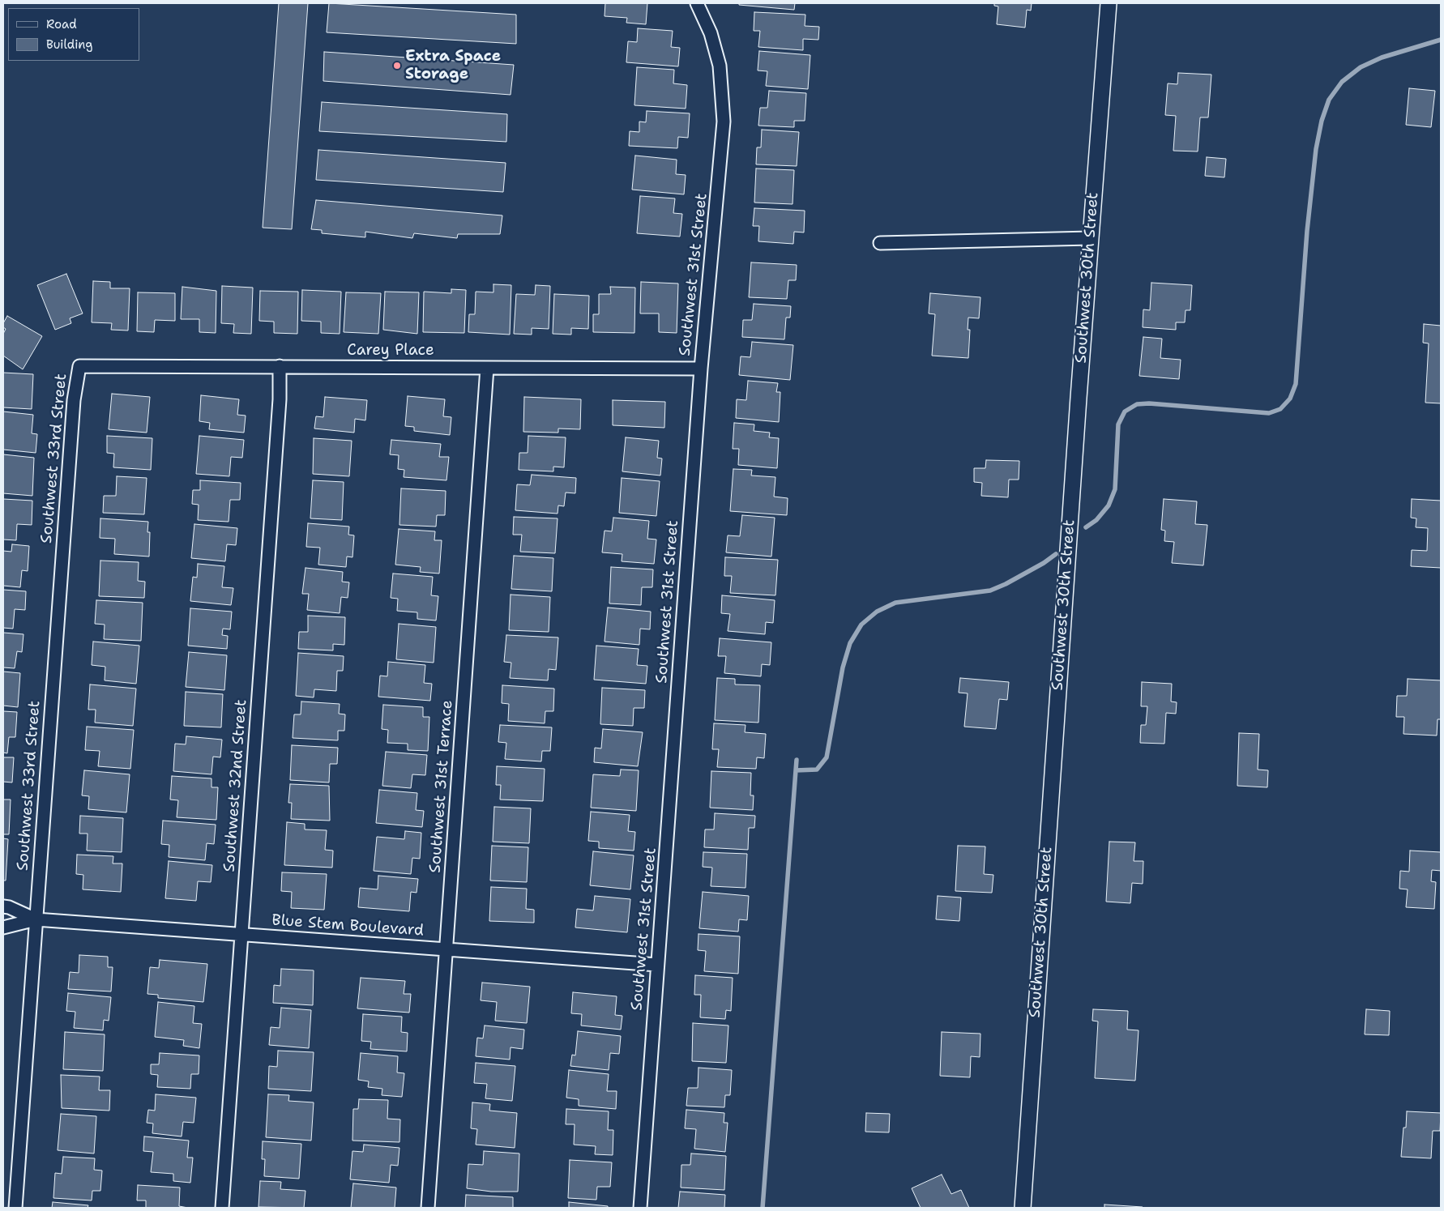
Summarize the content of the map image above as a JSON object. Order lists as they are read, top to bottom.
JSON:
{
  "streets": {
    "street": [
      "Southwest 31st Street",
      "Southwest 30th Street",
      "Carey Place",
      "Southwest 33rd Street",
      "Southwest 32nd Street",
      "Southwest 31st Terrace",
      "Blue Stem Boulevard"
    ]
  },
  "crossings": [
    ["Southwest 31st Street", "Carey Place"],
    ["Southwest 31st Street", "Blue Stem Boulevard"],
    ["Carey Place", "Southwest 33rd Street"],
    ["Carey Place", "Southwest 32nd Street"],
    ["Carey Place", "Southwest 31st Terrace"],
    ["Southwest 33rd Street", "Blue Stem Boulevard"],
    ["Southwest 32nd Street", "Blue Stem Boulevard"],
    ["Southwest 31st Terrace", "Blue Stem Boulevard"]
  ],
  "places": ["Extra Space Storage"],
  "legend": ["Road", "Building"]
}
